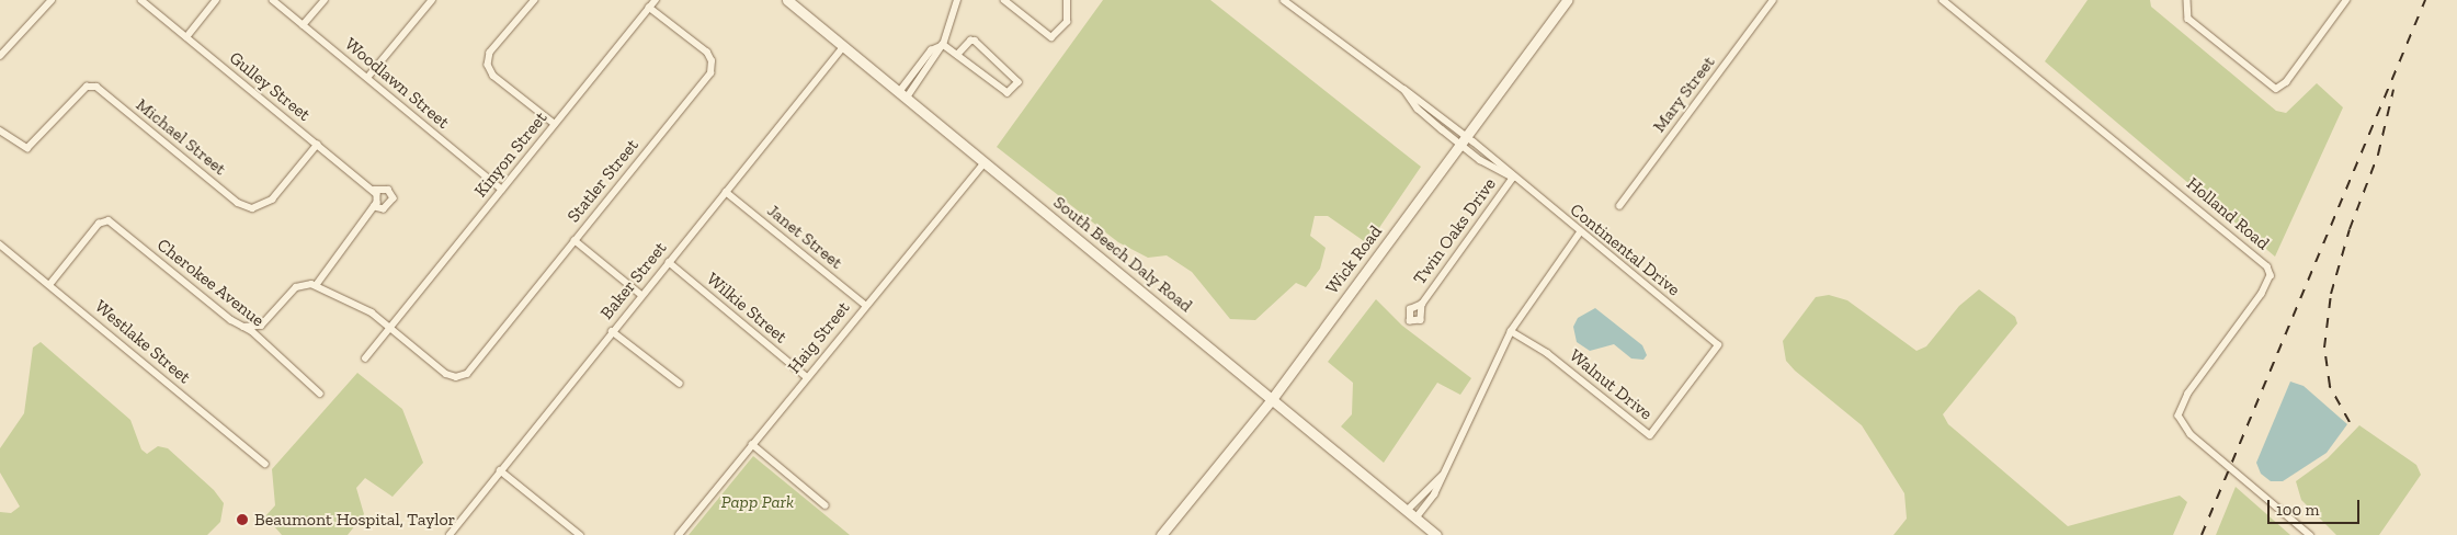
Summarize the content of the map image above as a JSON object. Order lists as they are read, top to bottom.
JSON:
{
  "streets": {
    "street": [
      "Woodlawn Street",
      "Gulley Street",
      "Mary Street",
      "Michael Street",
      "Kinyon Street",
      "Statler Street",
      "Holland Road",
      "Twin Oaks Drive",
      "Janet Street",
      "Continental Drive",
      "South Beech Daly Road",
      "Wick Road",
      "Baker Street",
      "Cherokee Avenue",
      "Wilkie Street",
      "Haig Street",
      "Westlake Street",
      "Walnut Drive"
    ]
  },
  "crossings": [
    ["Woodlawn Street", "Kinyon Street"],
    ["Gulley Street", "Michael Street"],
    ["Kinyon Street", "Statler Street"],
    ["Twin Oaks Drive", "Continental Drive"],
    ["Janet Street", "Baker Street"],
    ["Janet Street", "Haig Street"],
    ["Continental Drive", "Wick Road"],
    ["Continental Drive", "Walnut Drive"],
    ["South Beech Daly Road", "Wick Road"],
    ["South Beech Daly Road", "Baker Street"],
    ["South Beech Daly Road", "Haig Street"],
    ["Baker Street", "Wilkie Street"],
    ["Cherokee Avenue", "Westlake Street"],
    ["Wilkie Street", "Haig Street"]
  ],
  "parks": ["Papp Park"],
  "places": ["Beaumont Hospital, Taylor"],
  "scale_bar": "100 m"
}
